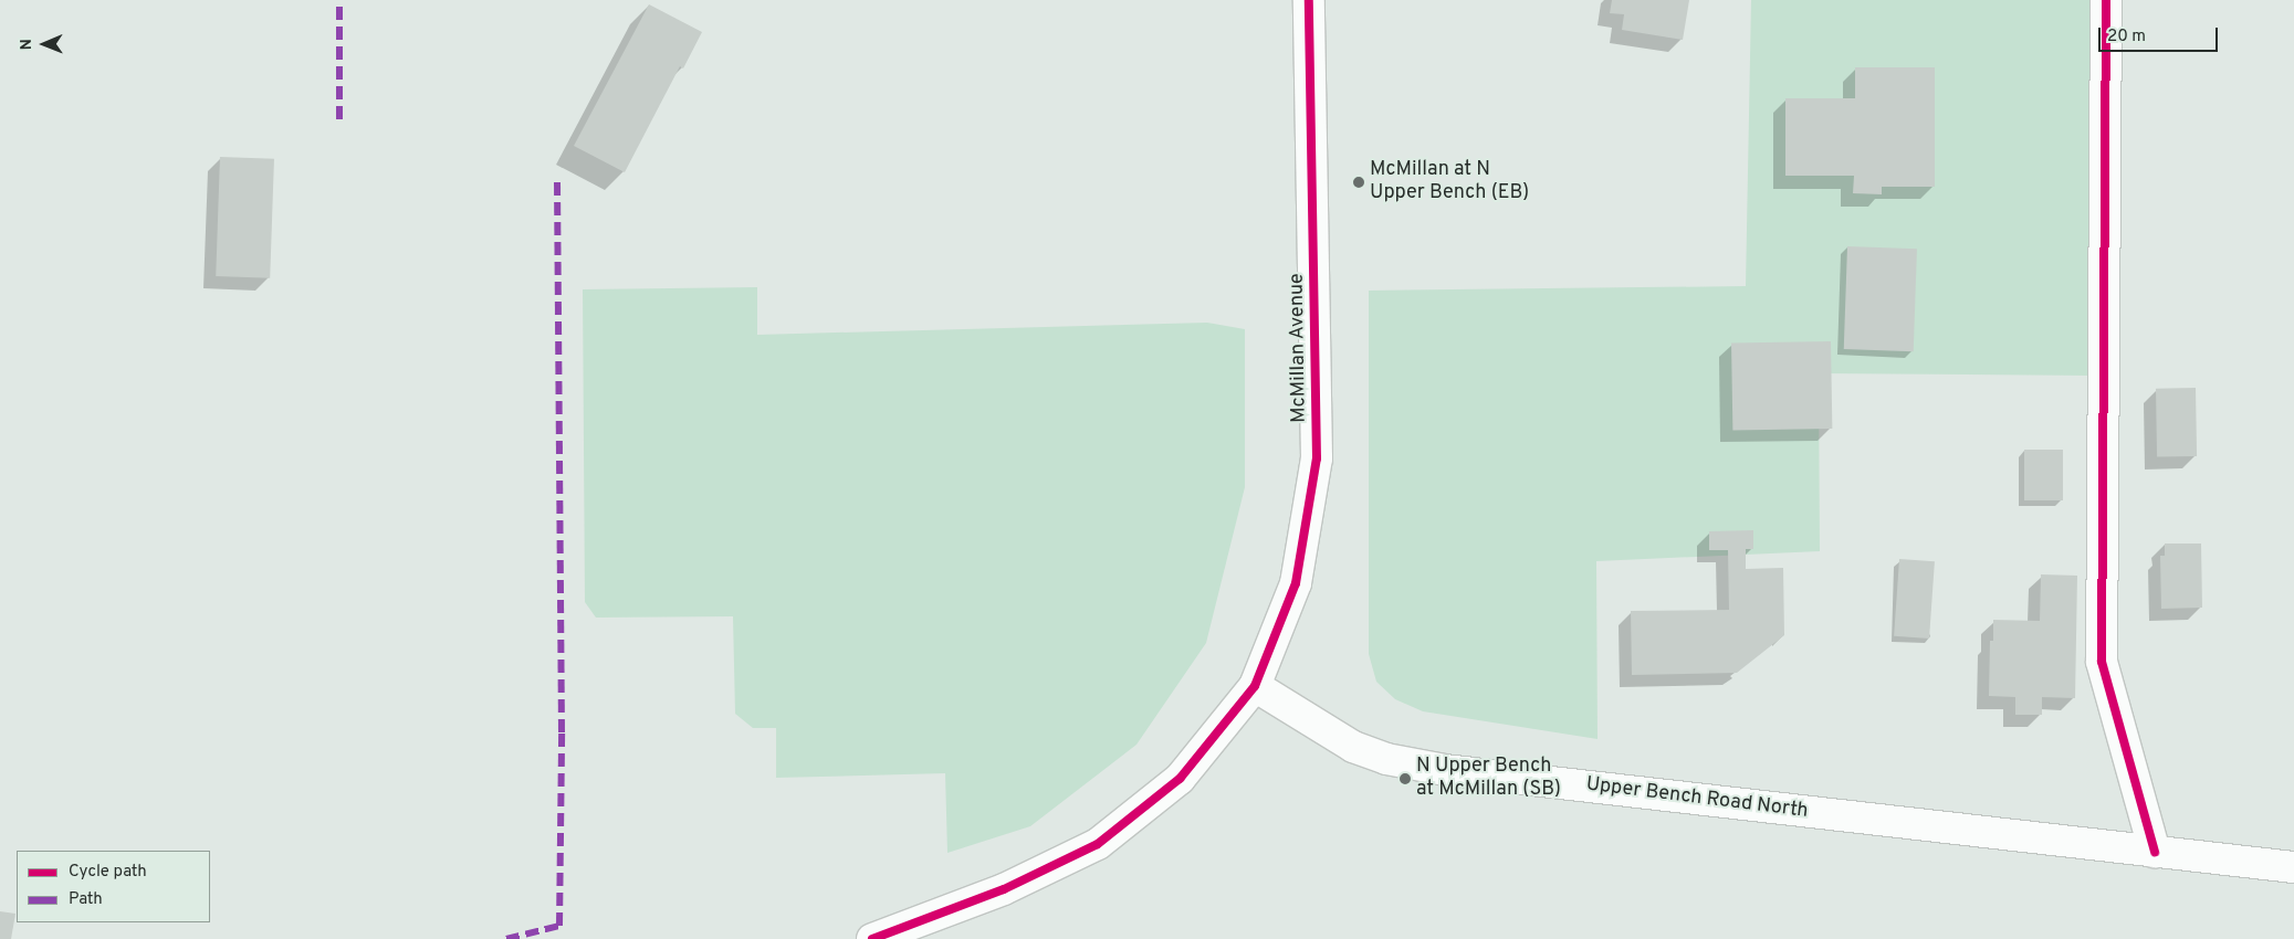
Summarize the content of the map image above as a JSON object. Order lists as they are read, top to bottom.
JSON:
{
  "streets": {
    "main road": ["McMillan Avenue", "Upper Bench Road North"]
  },
  "crossings": [
    ["McMillan Avenue", "Upper Bench Road North"]
  ],
  "places": ["McMillan at N Upper Bench (EB)", "N Upper Bench at McMillan (SB)"],
  "legend": ["Cycle path", "Path"],
  "scale_bar": "20 m",
  "north": "left"
}
